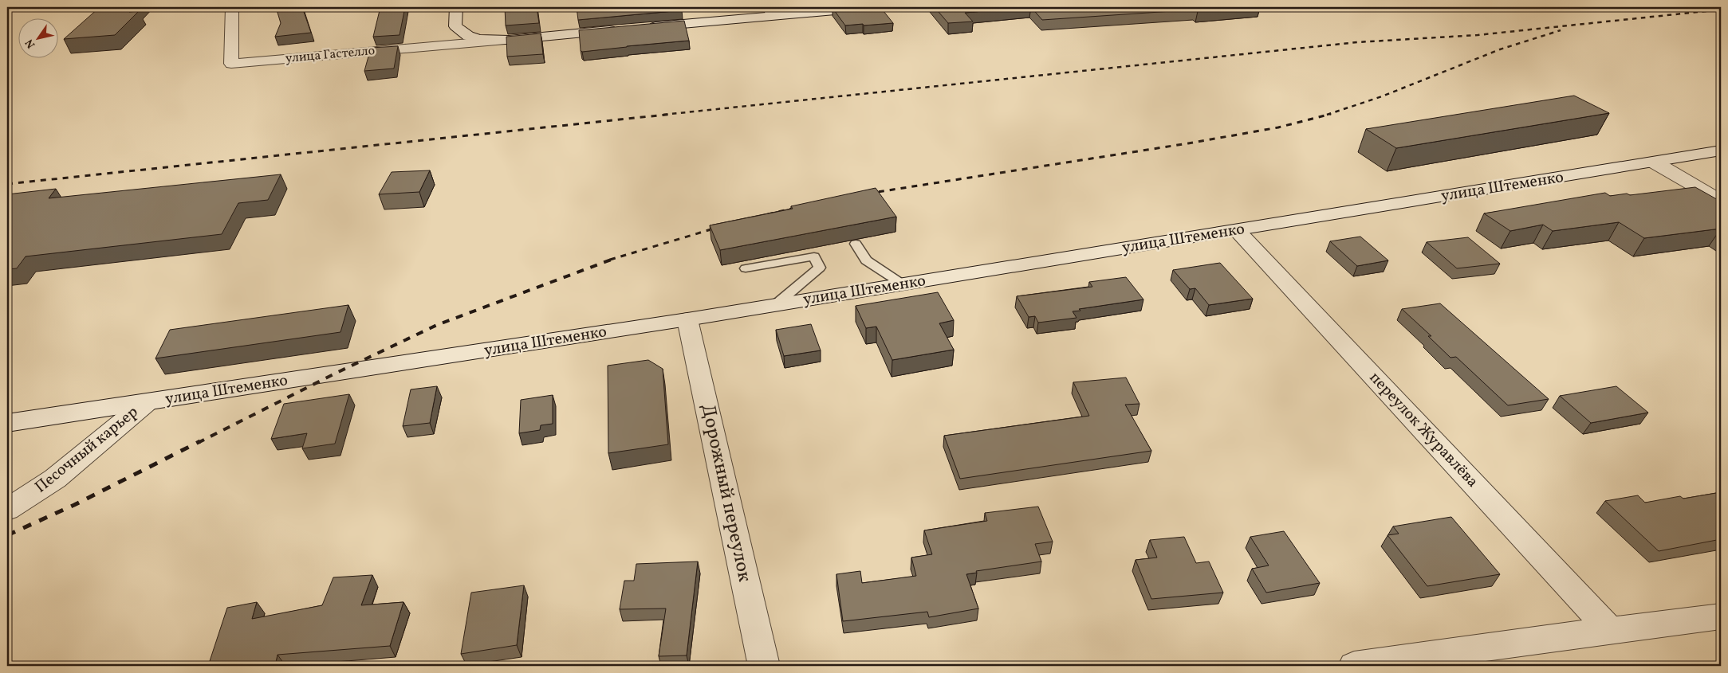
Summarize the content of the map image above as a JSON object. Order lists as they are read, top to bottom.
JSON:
{
  "streets": {
    "main road": [
      "улица Гастелло",
      "улица Штеменко",
      "переулок Журавлёва",
      "Песочный карьер",
      "Дорожный переулок"
    ]
  },
  "crossings": [
    ["улица Штеменко", "переулок Журавлёва"],
    ["улица Штеменко", "Песочный карьер"],
    ["улица Штеменко", "Дорожный переулок"]
  ],
  "north": "bottom left"
}
